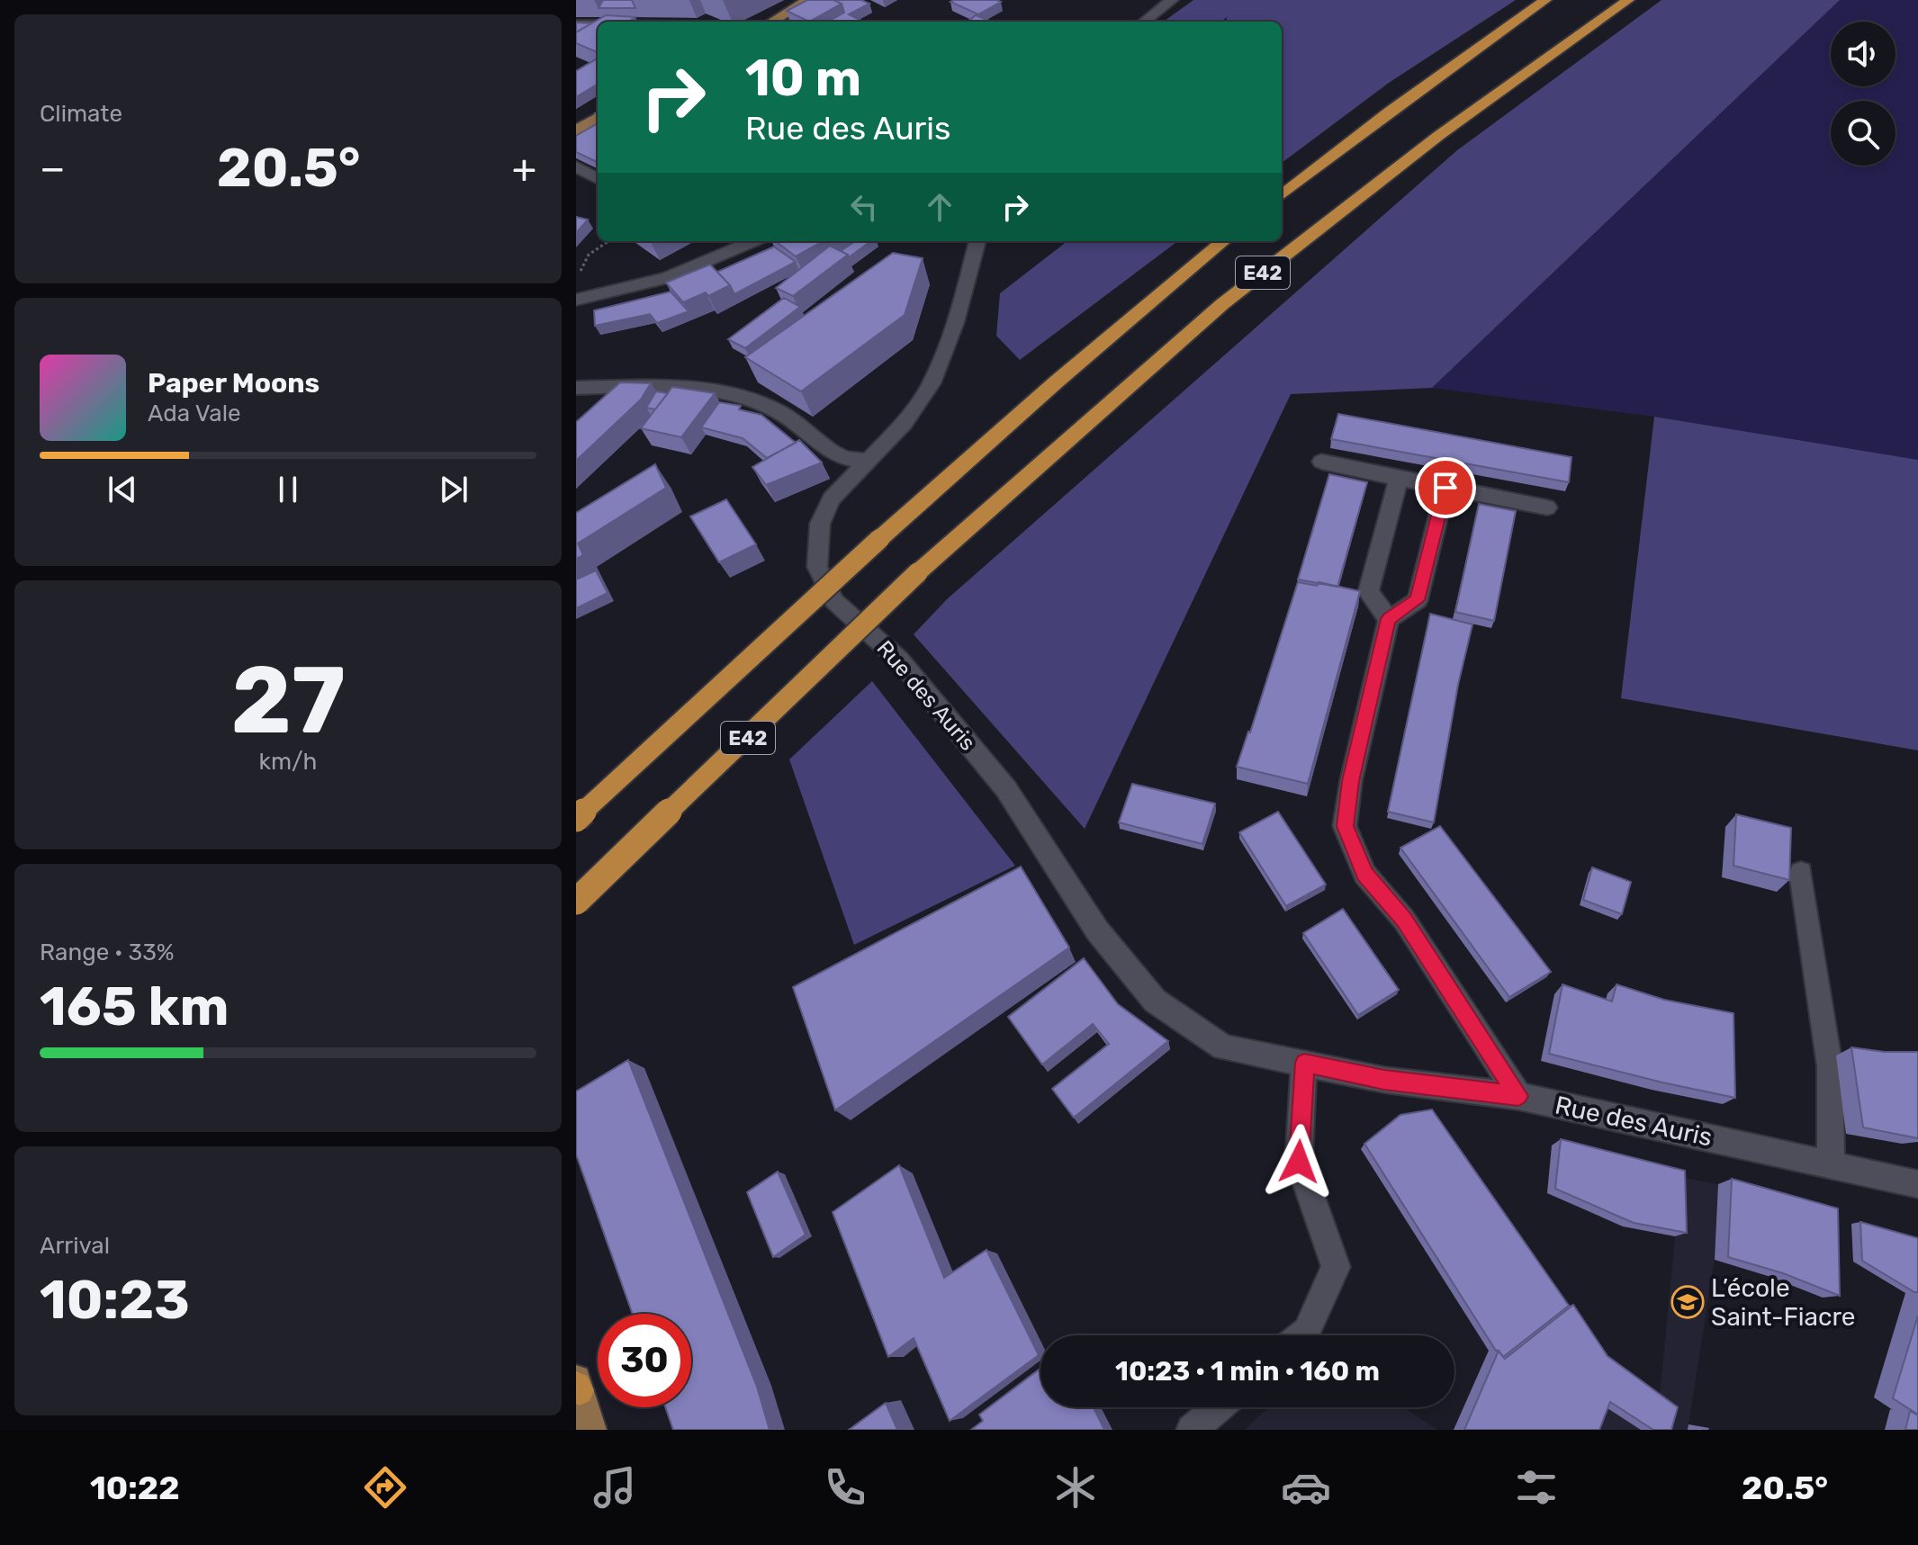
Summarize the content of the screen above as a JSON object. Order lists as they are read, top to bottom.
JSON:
{
  "streets": {
    "highway": ["E42"],
    "street": ["Rue des Auris"]
  },
  "places": {
    "school or university": ["L’école Saint-Fiacre"]
  },
  "page": {
    "tile": [
      "Climate",
      ["27", "km/h"],
      ["Range · 33%", "165 km"],
      ["Arrival", "10:23"]
    ],
    "turn": ["10 m", "Rue des Auris"],
    "heat": ["−", "20.5°", "+"],
    "song": ["Paper Moons", "Ada Vale"],
    "limit": "30",
    "trip": "10:23 · 1 min · 160 m",
    "tabs": ["10:22", "20.5°"]
  }
}
